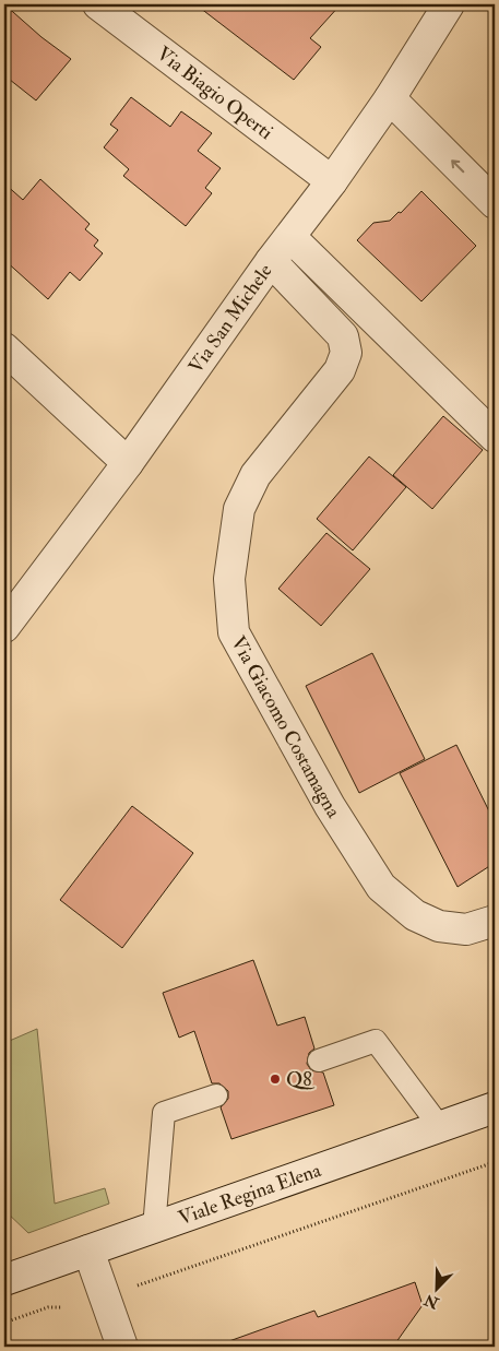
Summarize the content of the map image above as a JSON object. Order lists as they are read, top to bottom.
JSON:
{
  "streets": {
    "street": [
      "Via Biagio Operti",
      "Via San Michele",
      "Via Giacomo Costamagna",
      "Viale Regina Elena"
    ]
  },
  "crossings": [
    ["Via Biagio Operti", "Via San Michele"],
    ["Via San Michele", "Via Giacomo Costamagna"]
  ],
  "places": ["Q8"],
  "north": "bottom left"
}
